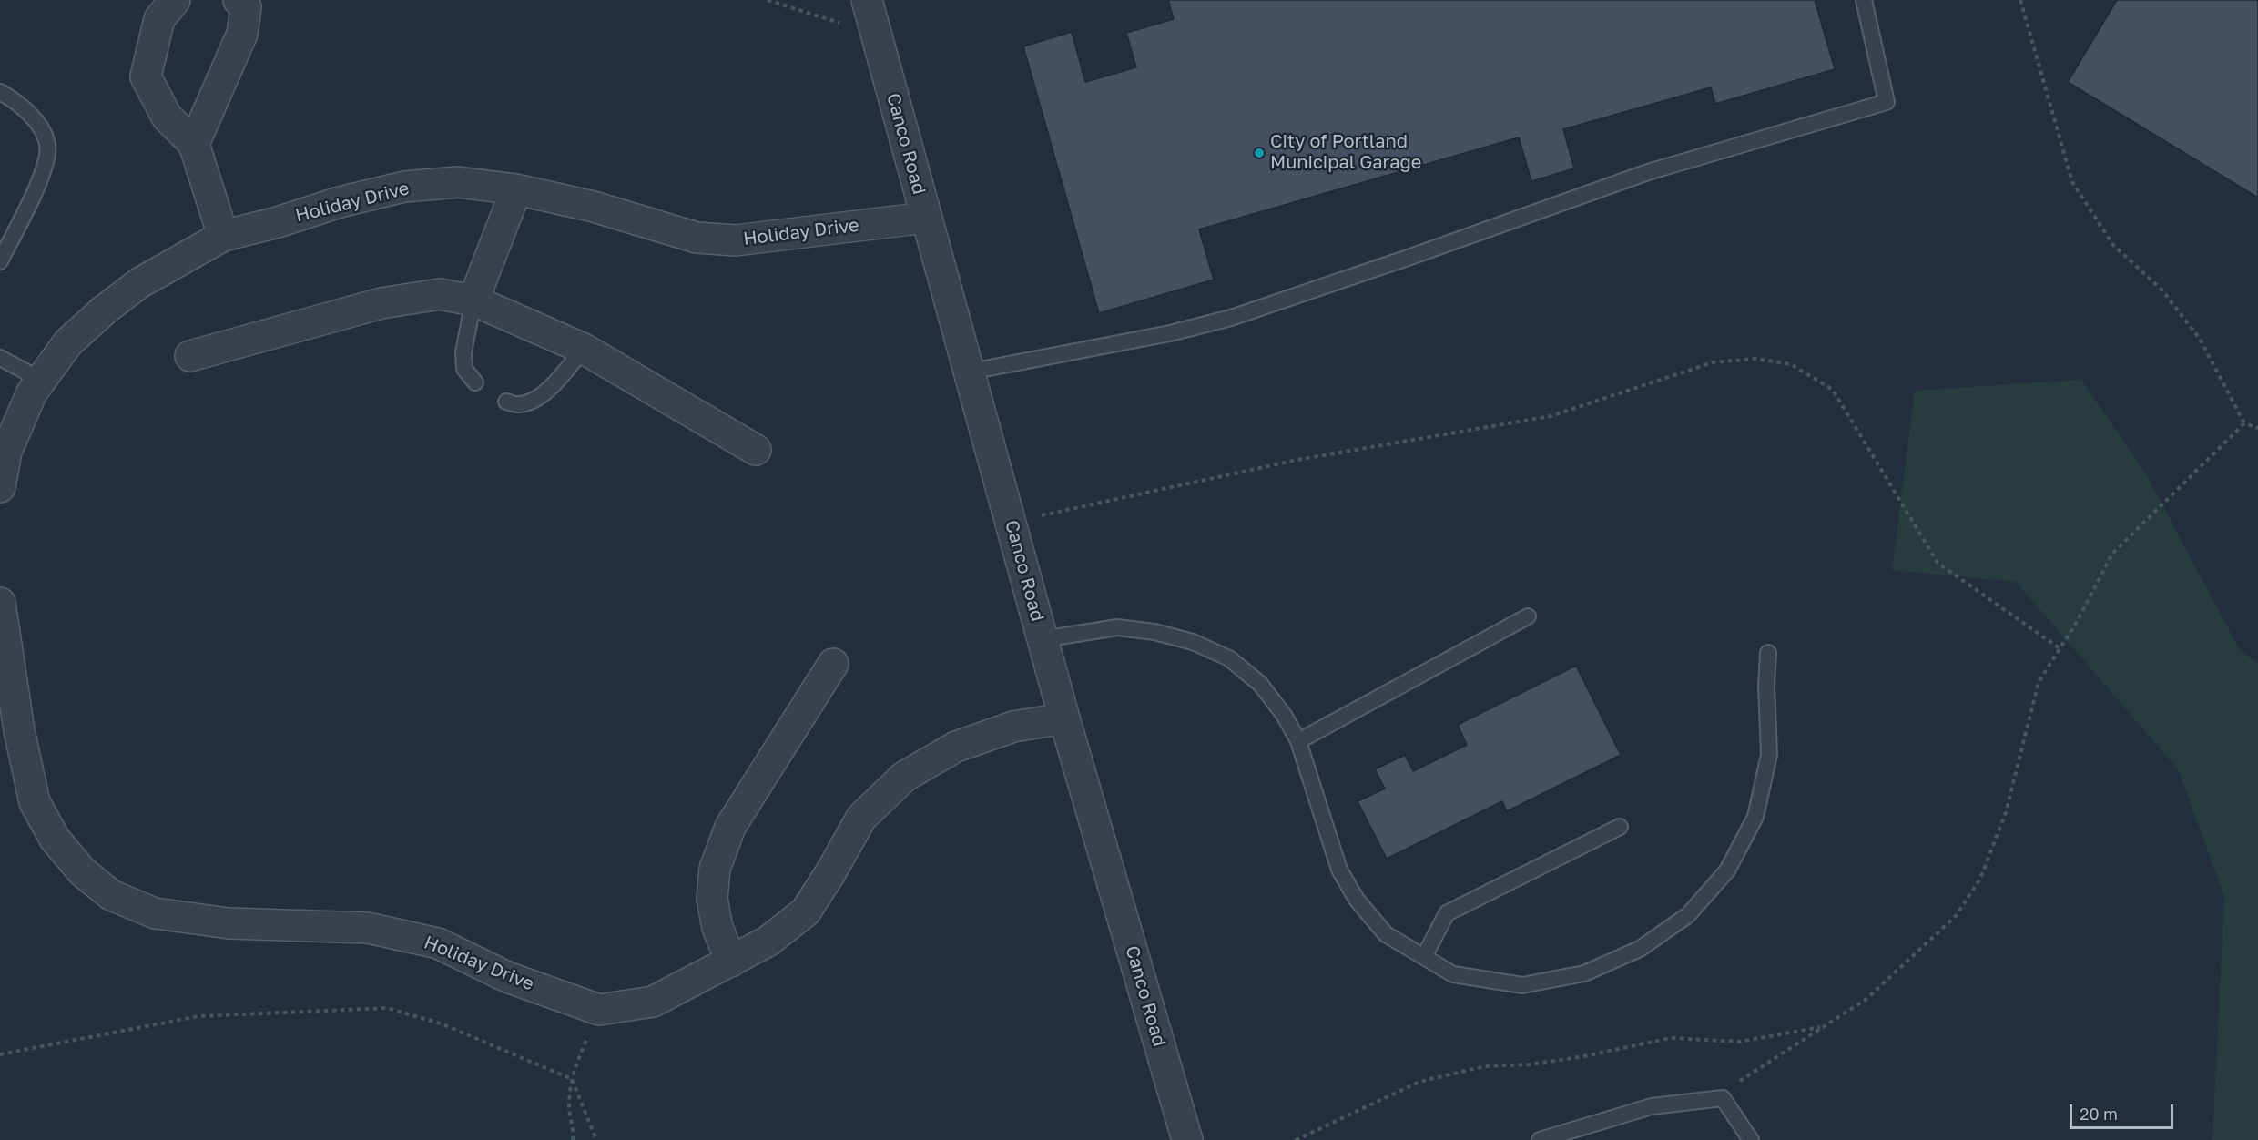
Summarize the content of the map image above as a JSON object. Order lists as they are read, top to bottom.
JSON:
{
  "streets": {
    "street": ["Canco Road", "Holiday Drive"]
  },
  "crossings": [
    ["Canco Road", "Holiday Drive"]
  ],
  "places": ["City of Portland Municipal Garage"],
  "scale_bar": "20 m"
}
